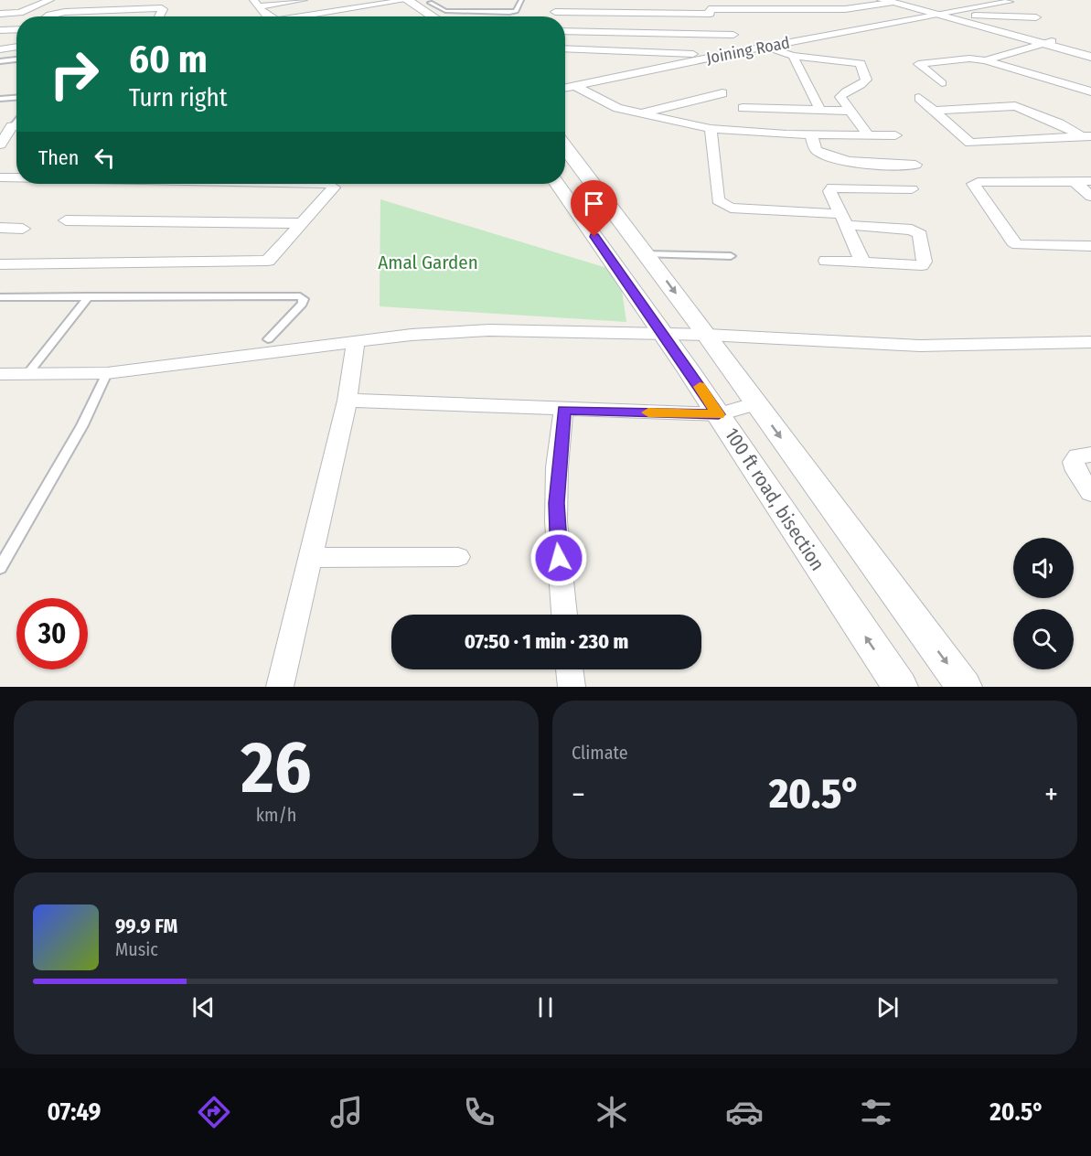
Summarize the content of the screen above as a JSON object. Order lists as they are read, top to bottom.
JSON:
{
  "streets": {
    "street": ["Joining Road", "100 ft road, bisection"]
  },
  "parks": ["Amal Garden"],
  "page": {
    "turn": ["60 m", "Turn right"],
    "then": "Then",
    "limit": "30",
    "trip": "07:50 · 1 min · 230 m",
    "tile": [
      ["26", "km/h"],
      "Climate"
    ],
    "heat": ["−", "20.5°", "+"],
    "song": ["99.9 FM", "Music"],
    "tabs": ["07:49", "20.5°"]
  }
}
